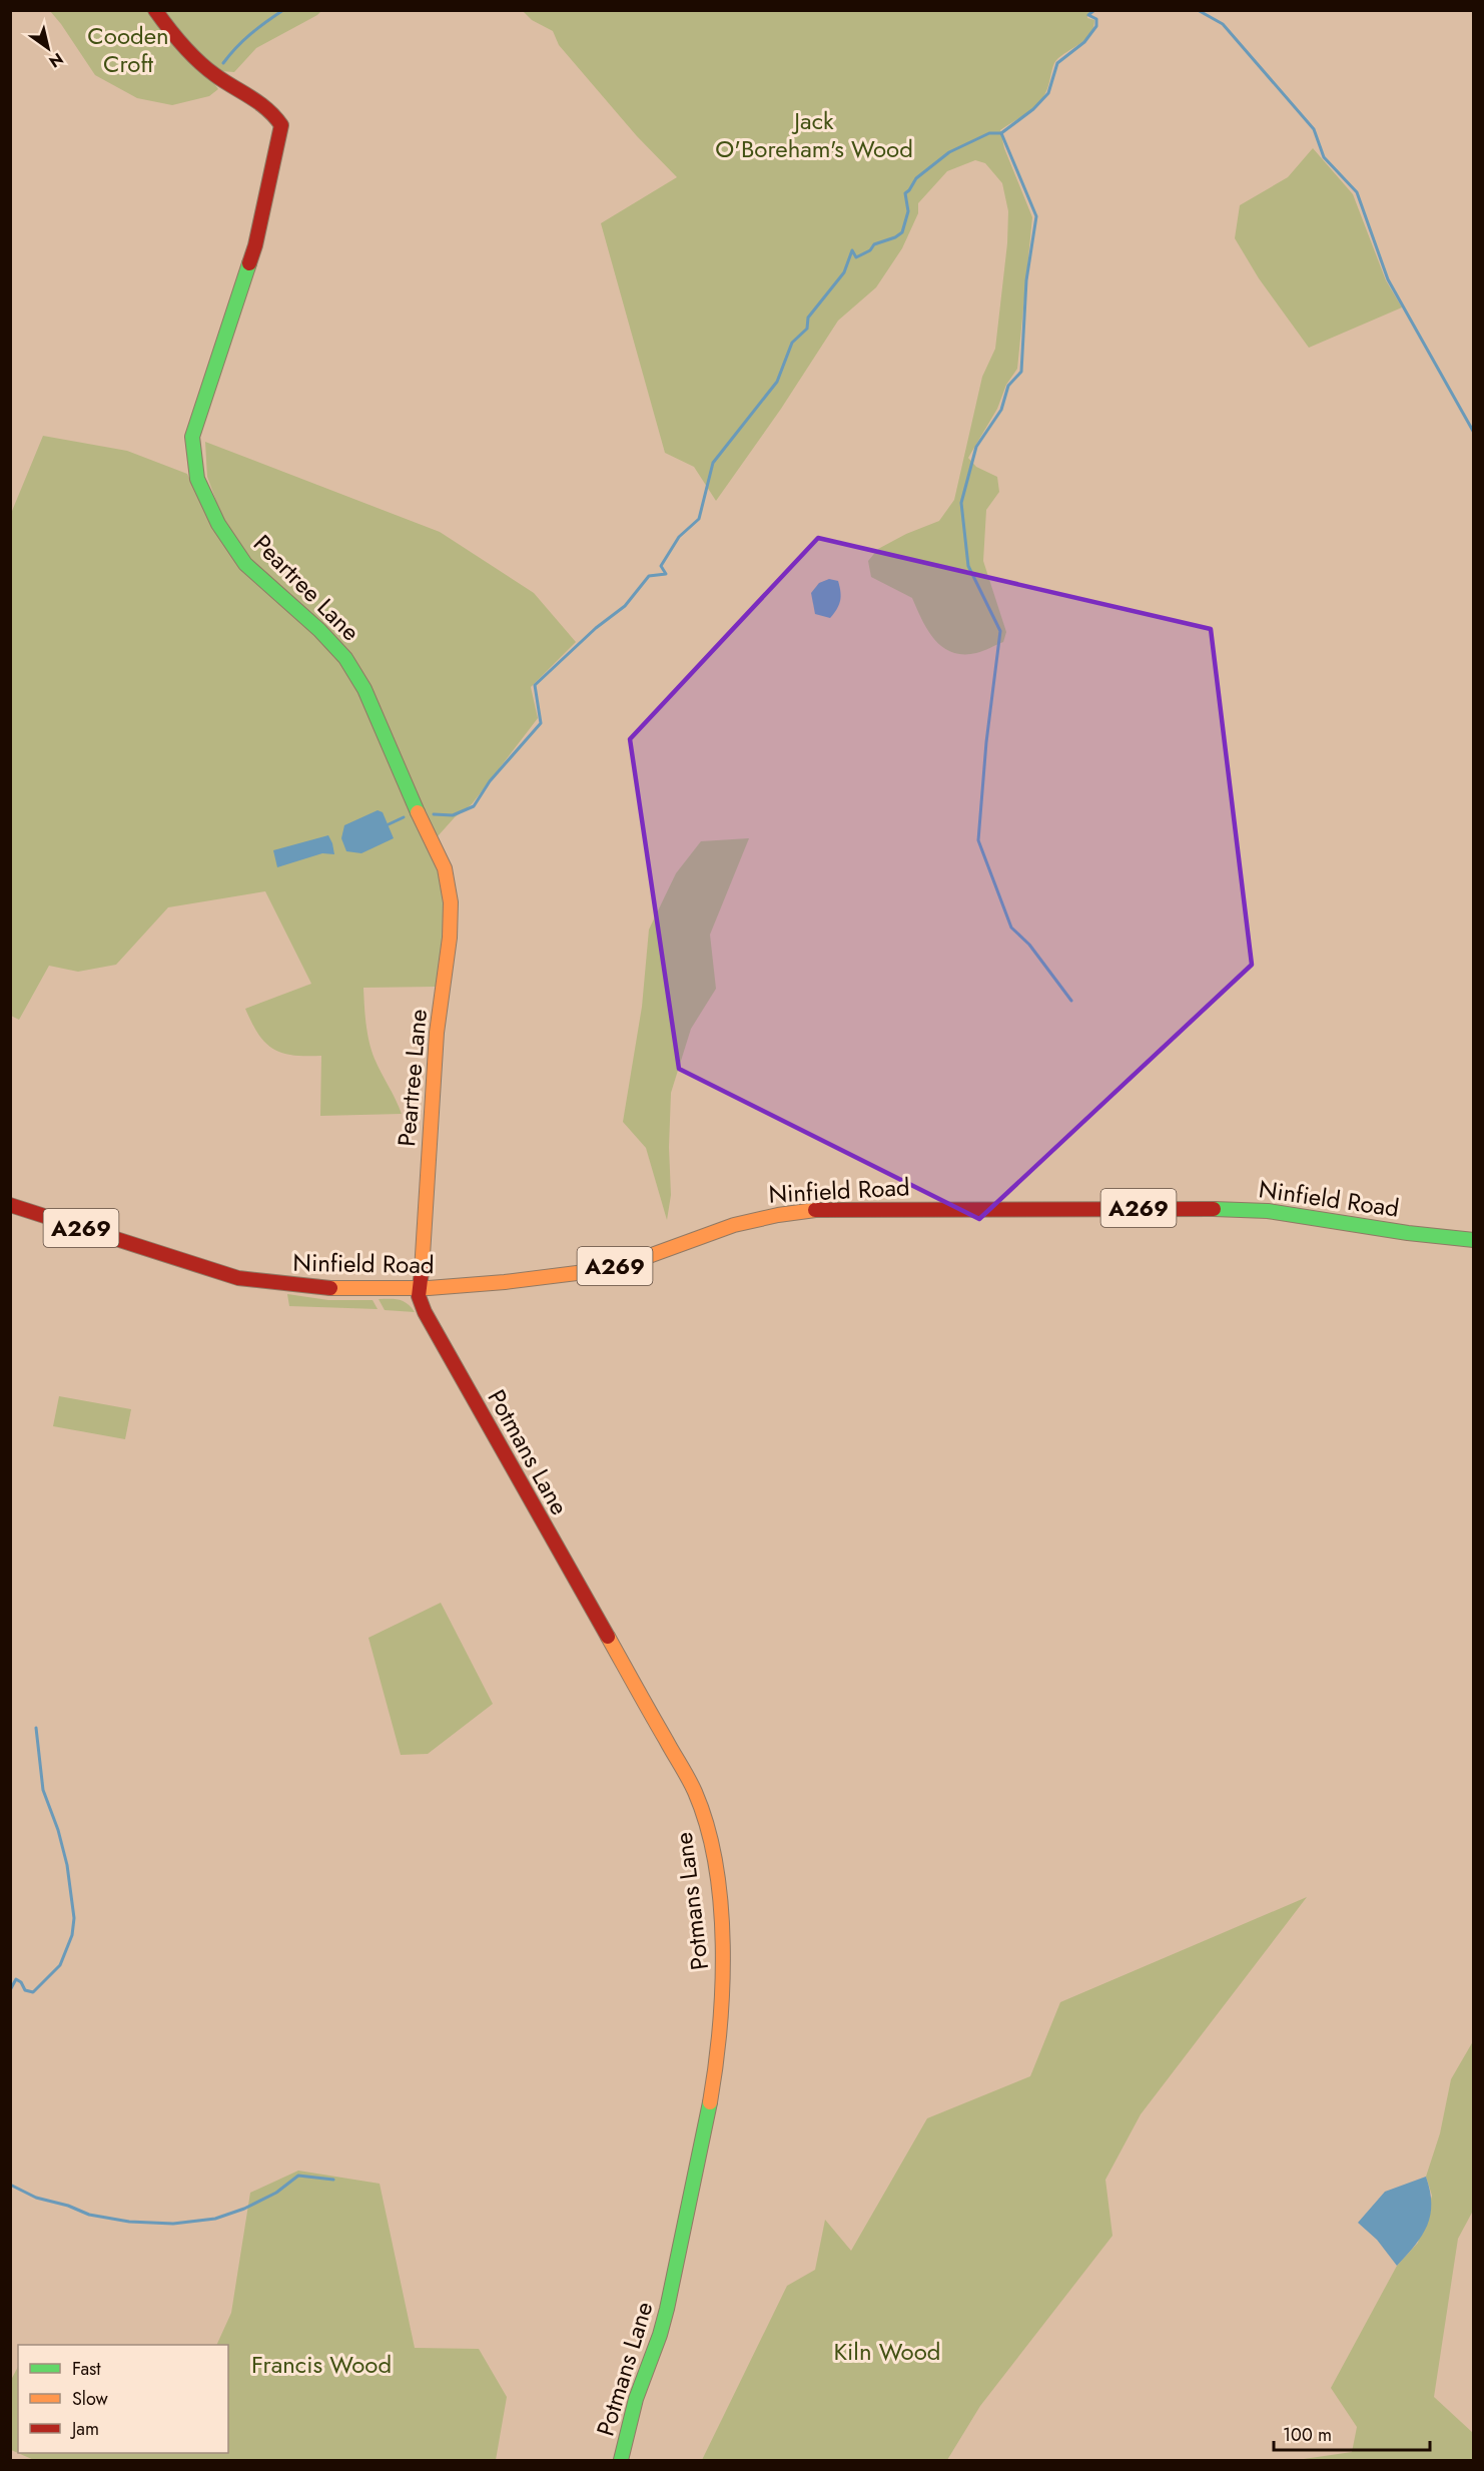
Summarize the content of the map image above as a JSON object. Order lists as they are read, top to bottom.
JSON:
{
  "streets": {
    "street": [
      "Peartree Lane",
      "Ninfield Road",
      "A269",
      "Potmans Lane"
    ]
  },
  "crossings": [
    ["Peartree Lane", "Ninfield Road"],
    ["Peartree Lane", "Potmans Lane"],
    ["Ninfield Road", "Potmans Lane"]
  ],
  "parks": [
    "Cooden Croft",
    "Jack O'Boreham's Wood",
    "Kiln Wood",
    "Francis Wood"
  ],
  "legend": ["Fast", "Slow", "Jam"],
  "scale_bar": "100 m",
  "north": "bottom right"
}
